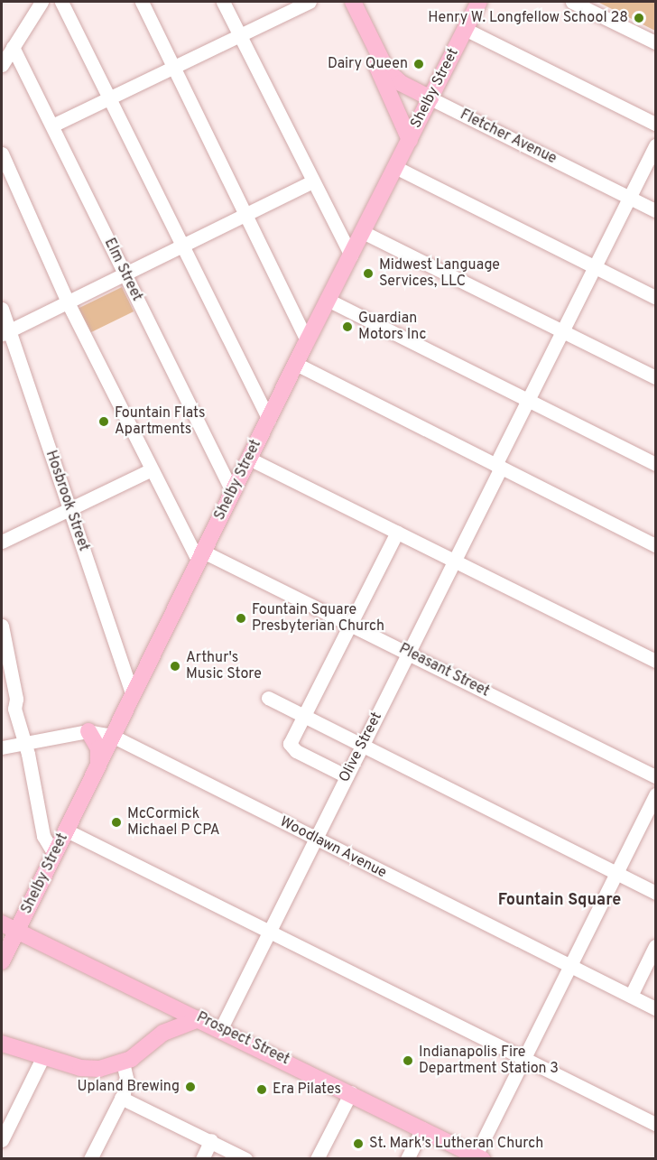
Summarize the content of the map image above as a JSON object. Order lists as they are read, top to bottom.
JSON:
{
  "streets": {
    "main road": ["Shelby Street", "Fletcher Avenue", "Prospect Street"],
    "street": [
      "Elm Street",
      "Hosbrook Street",
      "Pleasant Street",
      "Olive Street",
      "Woodlawn Avenue"
    ]
  },
  "crossings": [
    ["Shelby Street", "Fletcher Avenue"],
    ["Shelby Street", "Elm Street"],
    ["Shelby Street", "Hosbrook Street"],
    ["Shelby Street", "Pleasant Street"],
    ["Shelby Street", "Woodlawn Avenue"],
    ["Shelby Street", "Prospect Street"],
    ["Fletcher Avenue", "Olive Street"],
    ["Pleasant Street", "Olive Street"],
    ["Olive Street", "Woodlawn Avenue"],
    ["Olive Street", "Prospect Street"]
  ],
  "districts": ["Fountain Square"],
  "places": [
    "Henry W. Longfellow School 28",
    "Dairy Queen",
    "Midwest Language Services, LLC",
    "Guardian Motors Inc",
    "Fountain Flats Apartments",
    "Fountain Square Presbyterian Church",
    "Arthur's Music Store",
    "McCormick Michael P CPA",
    "Indianapolis Fire Department Station 3",
    "Upland Brewing",
    "Era Pilates",
    "St. Mark's Lutheran Church"
  ]
}
